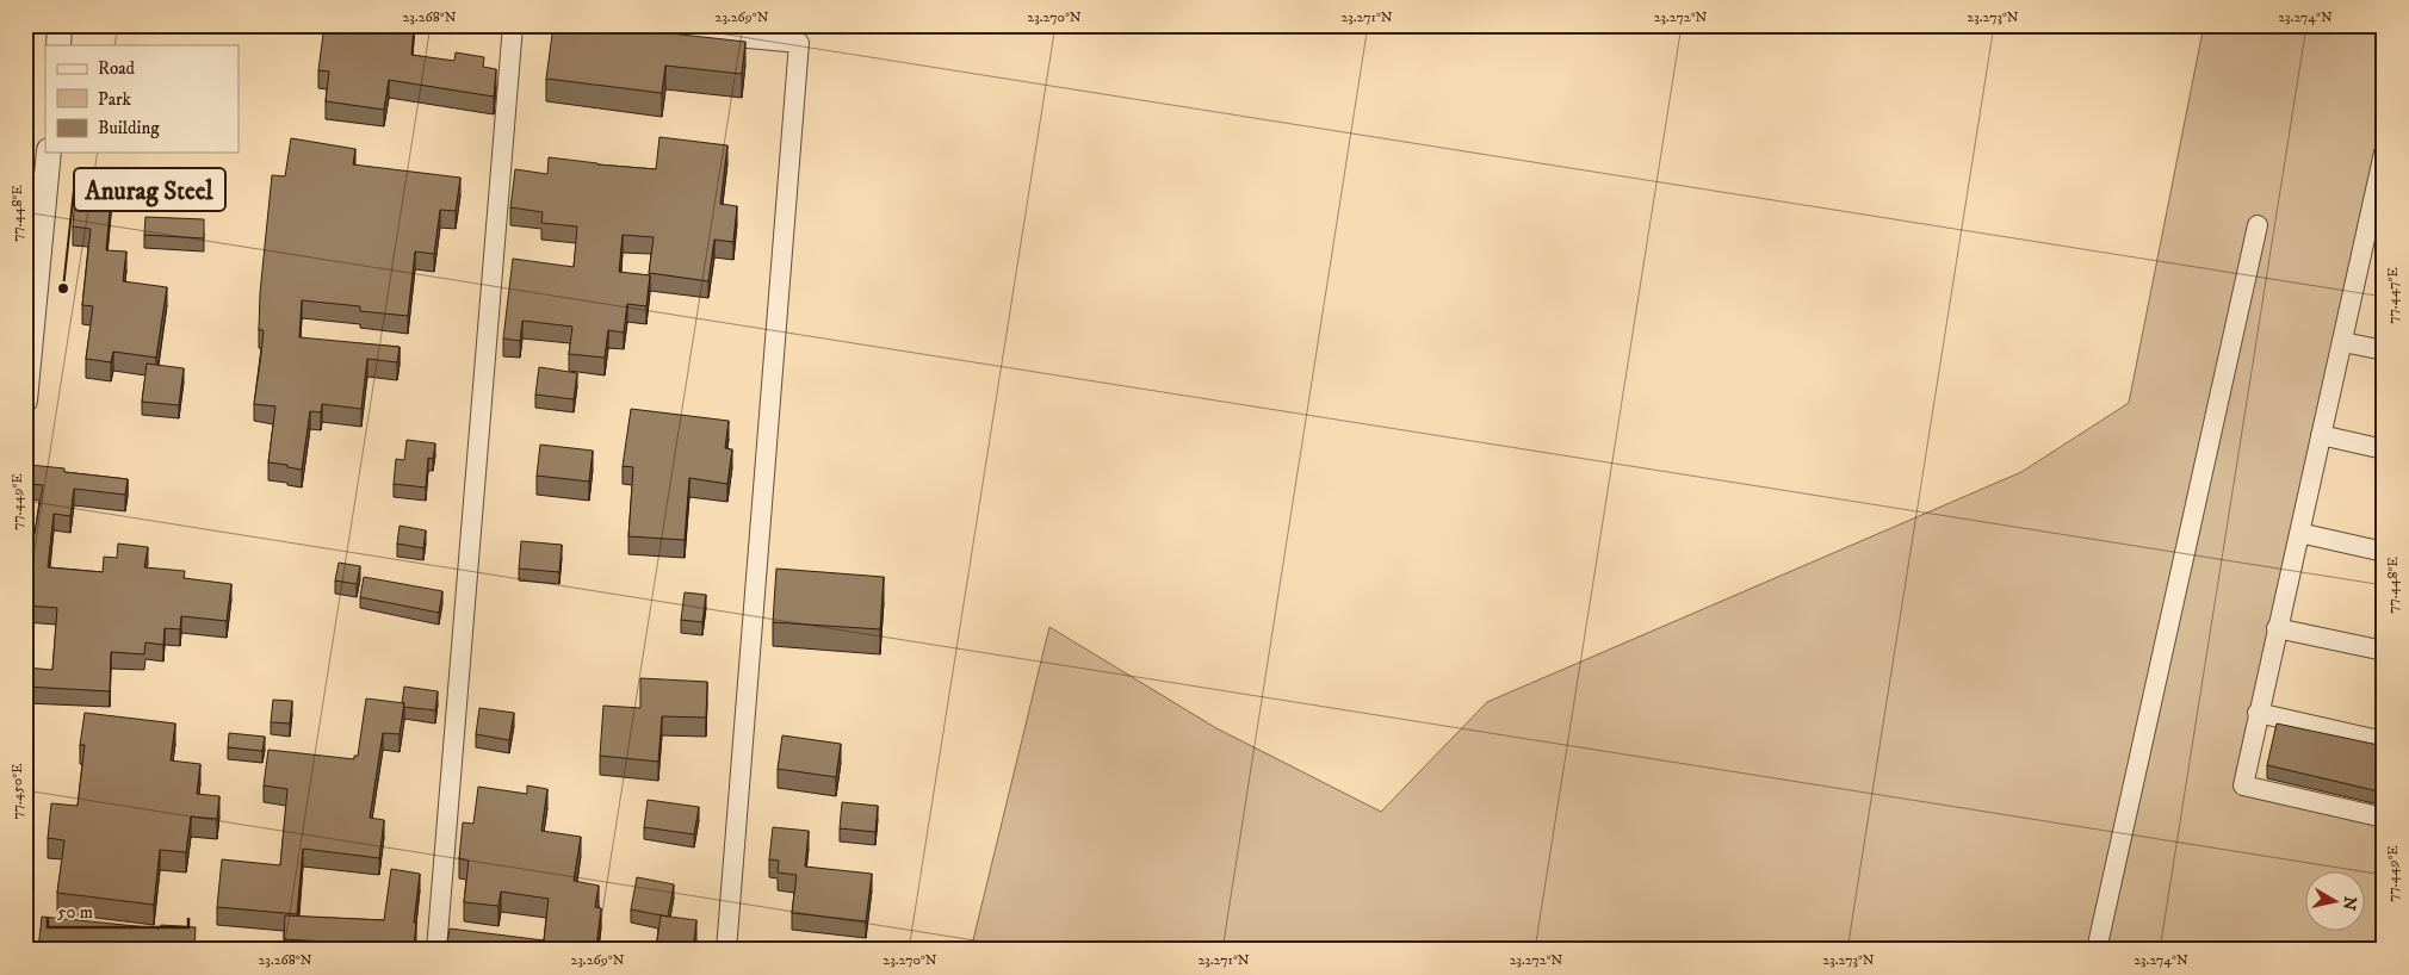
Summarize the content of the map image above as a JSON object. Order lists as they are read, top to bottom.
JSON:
{
  "places": ["Anurag Steel"],
  "legend": ["Road", "Park", "Building"],
  "scale_bar": "50 m",
  "north": "right",
  "coordinates": [
    "23.268°N",
    "23.269°N",
    "23.270°N",
    "23.271°N",
    "23.272°N",
    "23.273°N",
    "23.274°N",
    "77.448°E",
    "77.447°E",
    "77.449°E",
    "77.450°E"
  ]
}
